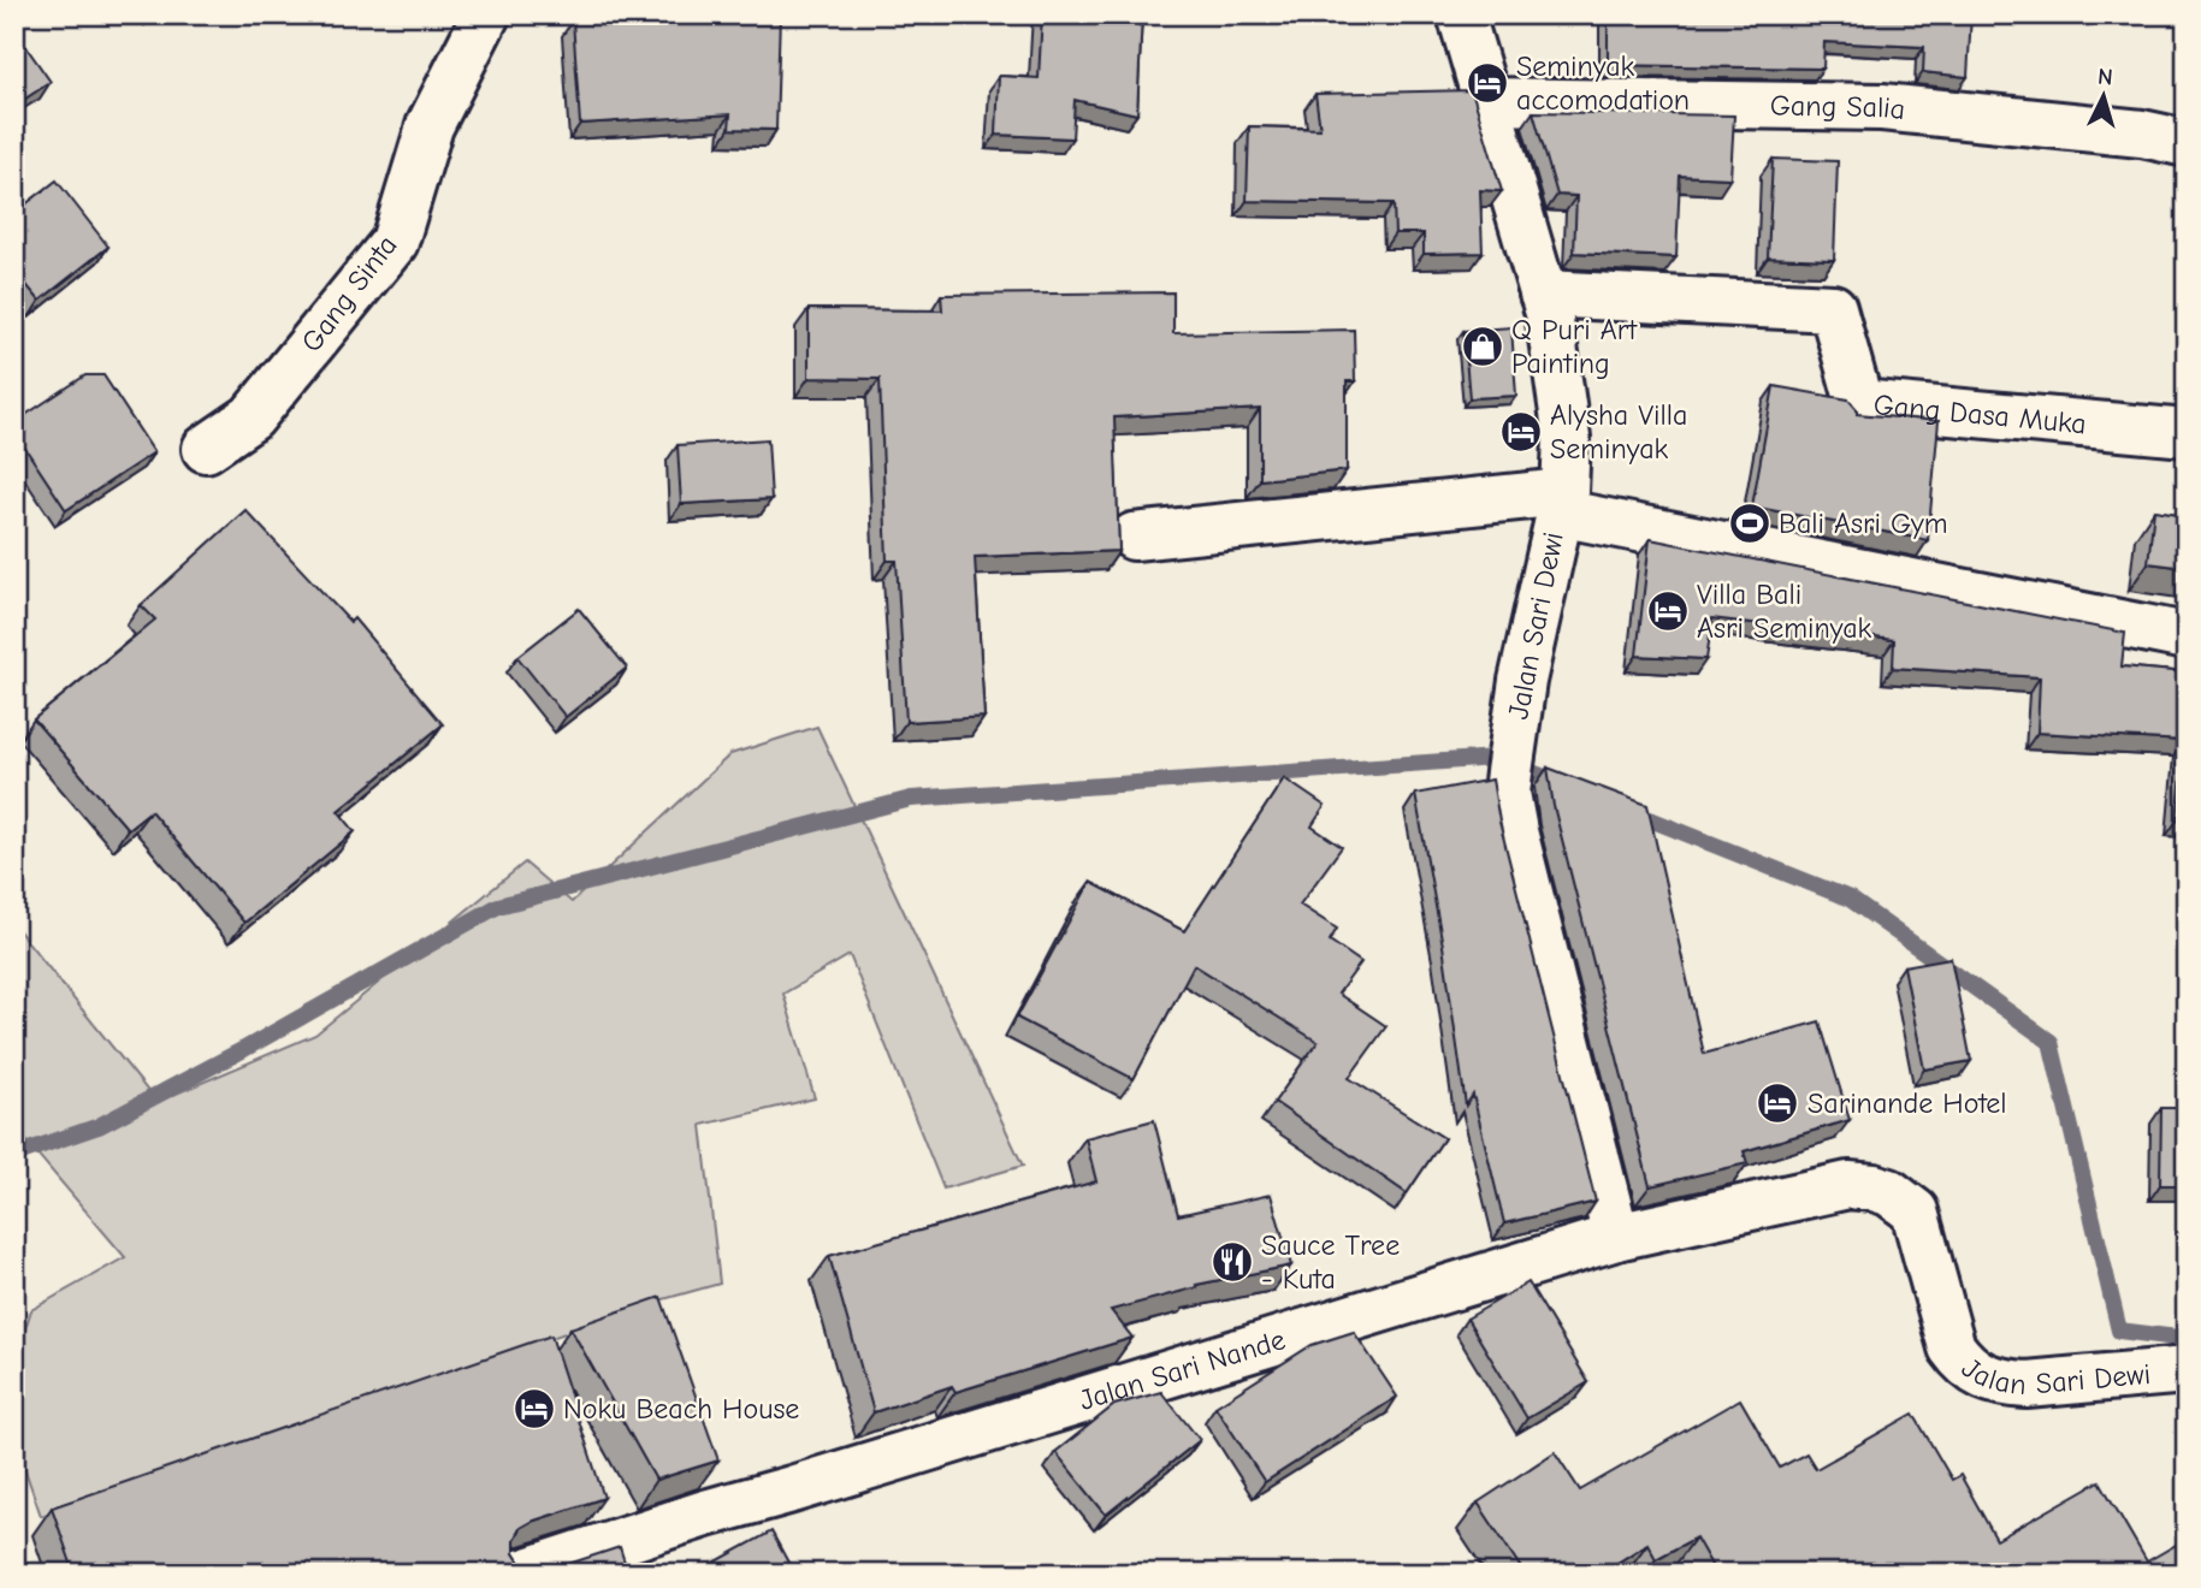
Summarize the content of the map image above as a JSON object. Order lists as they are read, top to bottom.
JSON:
{
  "streets": {
    "street": [
      "Gang Salia",
      "Gang Sinta",
      "Gang Dasa Muka",
      "Jalan Sari Dewi",
      "Jalan Sari Nande"
    ]
  },
  "crossings": [
    ["Gang Salia", "Jalan Sari Dewi"],
    ["Gang Dasa Muka", "Jalan Sari Dewi"],
    ["Jalan Sari Dewi", "Jalan Sari Nande"]
  ],
  "places": {
    "hotel": [
      "Seminyak accomodation",
      "Alysha Villa Seminyak",
      "Villa Bali Asri Seminyak",
      "Sarinande Hotel",
      "Noku Beach House"
    ],
    "shop": ["Q Puri Art Painting"],
    "sports": ["Bali Asri Gym"],
    "restaurant": ["Sauce Tree - Kuta"]
  },
  "north": "top"
}
